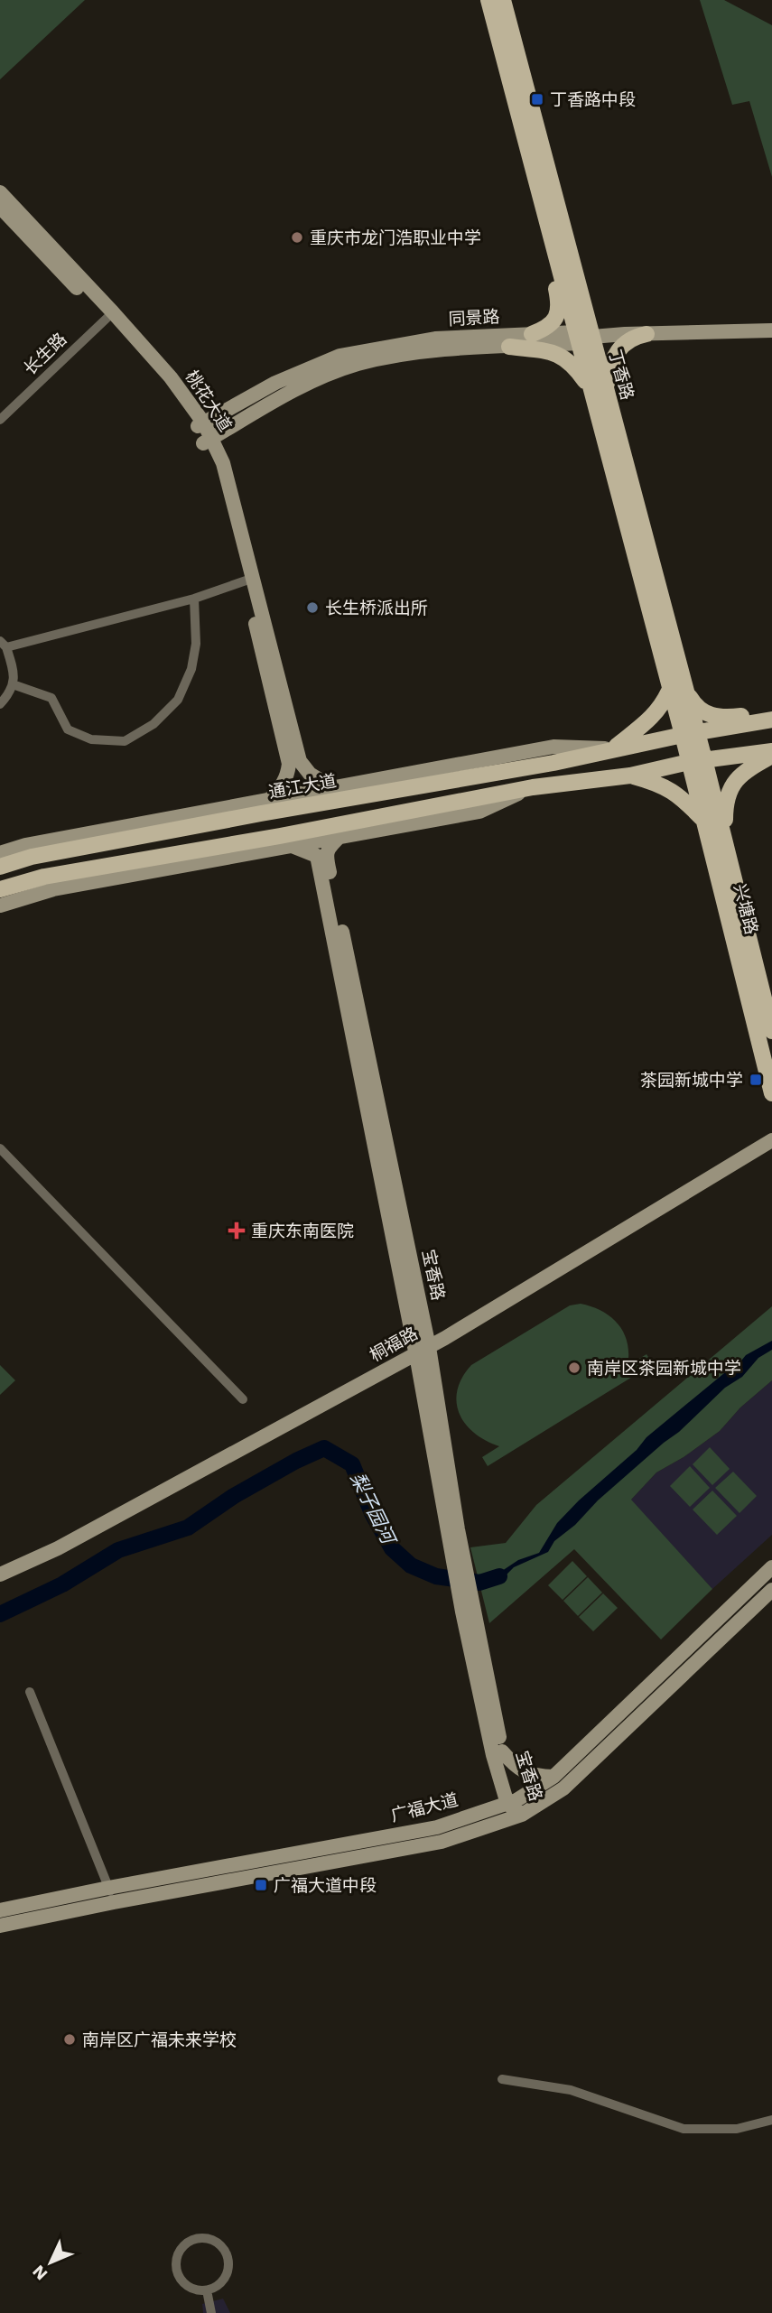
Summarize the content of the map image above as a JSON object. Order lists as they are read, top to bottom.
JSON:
{
  "streets": {
    "main road": ["丁香路", "通江大道", "兴塘路"],
    "street": [
      "同景路",
      "长生路",
      "桃花大道",
      "宝香路",
      "桐福路",
      "广福大道"
    ]
  },
  "crossings": [
    ["同景路", "丁香路"],
    ["同景路", "桃花大道"],
    ["长生路", "桃花大道"],
    ["丁香路", "通江大道"],
    ["丁香路", "兴塘路"],
    ["通江大道", "兴塘路"],
    ["宝香路", "桐福路"],
    ["宝香路", "广福大道"]
  ],
  "water": ["梨子园河"],
  "places": {
    "transit": ["丁香路中段", "茶园新城中学", "广福大道中段"],
    "other": [
      "重庆市龙门浩职业中学",
      "长生桥派出所",
      "南岸区茶园新城中学",
      "南岸区广福未来学校"
    ],
    "health": ["重庆东南医院"]
  },
  "north": "bottom left"
}
